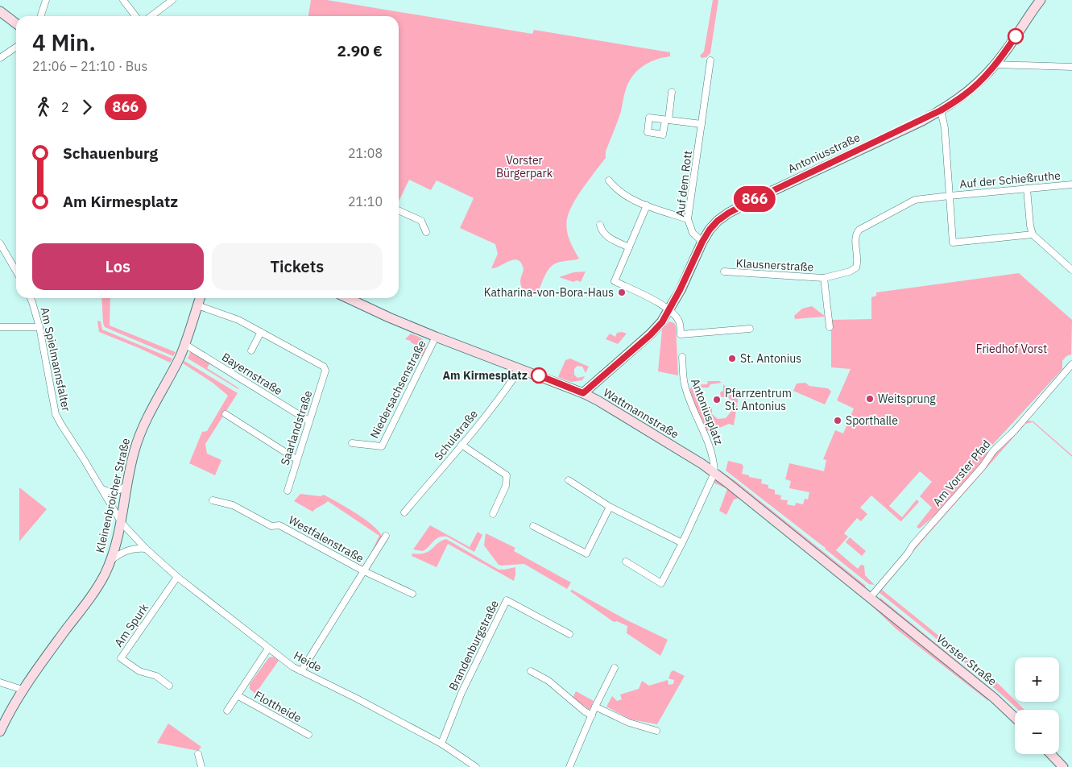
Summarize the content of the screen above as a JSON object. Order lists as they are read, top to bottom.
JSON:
{
  "streets": {
    "street": [
      "Antoniusstraße",
      "Auf der Schießruthe",
      "Auf dem Rott",
      "Klausnerstraße",
      "Am Spielmannsfalter",
      "Bayernstraße",
      "Niedersachsenstraße",
      "Antoniusplatz",
      "Wattmannstraße",
      "Saarlandstraße",
      "Schulstraße",
      "Am Vorster Pfad",
      "Kleinenbroicher Straße",
      "Westfalenstraße",
      "Am Spurk",
      "Brandenburgstraße",
      "Vorster Straße",
      "Heide",
      "Flottheide"
    ]
  },
  "crossings": [
    ["Antoniusstraße", "Auf dem Rott"],
    ["Antoniusstraße", "Wattmannstraße"],
    ["Auf der Schießruthe", "Klausnerstraße"],
    ["Am Spielmannsfalter", "Kleinenbroicher Straße"],
    ["Am Spielmannsfalter", "Heide"],
    ["Bayernstraße", "Saarlandstraße"],
    ["Bayernstraße", "Kleinenbroicher Straße"],
    ["Niedersachsenstraße", "Wattmannstraße"],
    ["Antoniusplatz", "Wattmannstraße"],
    ["Wattmannstraße", "Schulstraße"],
    ["Wattmannstraße", "Am Vorster Pfad"],
    ["Wattmannstraße", "Vorster Straße"],
    ["Kleinenbroicher Straße", "Heide"],
    ["Westfalenstraße", "Heide"],
    ["Am Spurk", "Heide"],
    ["Brandenburgstraße", "Heide"],
    ["Heide", "Flottheide"]
  ],
  "parks": ["Vorster Bürgerpark", "Friedhof Vorst"],
  "places": [
    "Katharina-von-Bora-Haus",
    "St. Antonius",
    "Am Kirmesplatz",
    "Weitsprung",
    "Pfarrzentrum St. Antonius",
    "Sporthalle"
  ],
  "lines": ["bus line 866"],
  "page": {
    "on_map": "866",
    "heading": ["4 Min.", "21:06 – 21:10 · Bus", "2.90 €"],
    "legs": ["2", "866"],
    "list": [
      {
        "name": "Schauenburg",
        "value": "21:08"
      },
      {
        "name": "Am Kirmesplatz",
        "value": "21:10"
      }
    ],
    "buttons": ["Los", "Tickets"],
    "map_buttons": ["+", "−"]
  }
}
